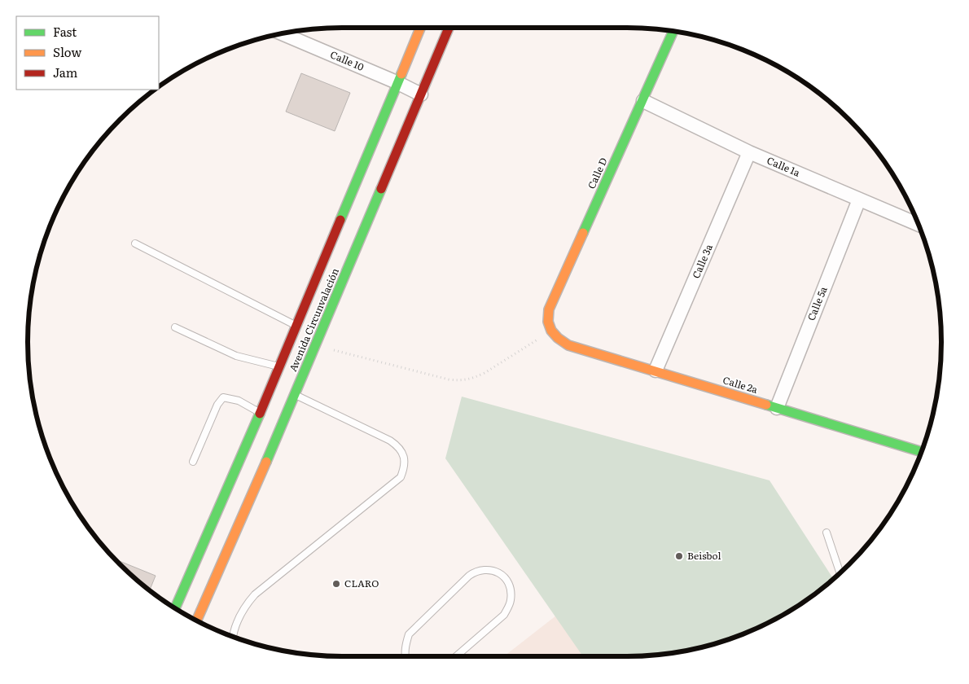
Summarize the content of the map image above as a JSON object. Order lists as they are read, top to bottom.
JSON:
{
  "streets": {
    "main road": ["Calle D", "Avenida Circunvalación", "Calle 2a"],
    "street": [
      "Calle 10",
      "Calle 1a",
      "Calle 3a",
      "Calle 5a"
    ]
  },
  "crossings": [
    ["Calle 10", "Avenida Circunvalación"],
    ["Calle 1a", "Calle D"],
    ["Calle 1a", "Calle 3a"],
    ["Calle 1a", "Calle 5a"],
    ["Calle D", "Calle 2a"],
    ["Calle 3a", "Calle 2a"],
    ["Calle 5a", "Calle 2a"]
  ],
  "places": ["Beisbol", "CLARO"],
  "legend": ["Fast", "Slow", "Jam"]
}
